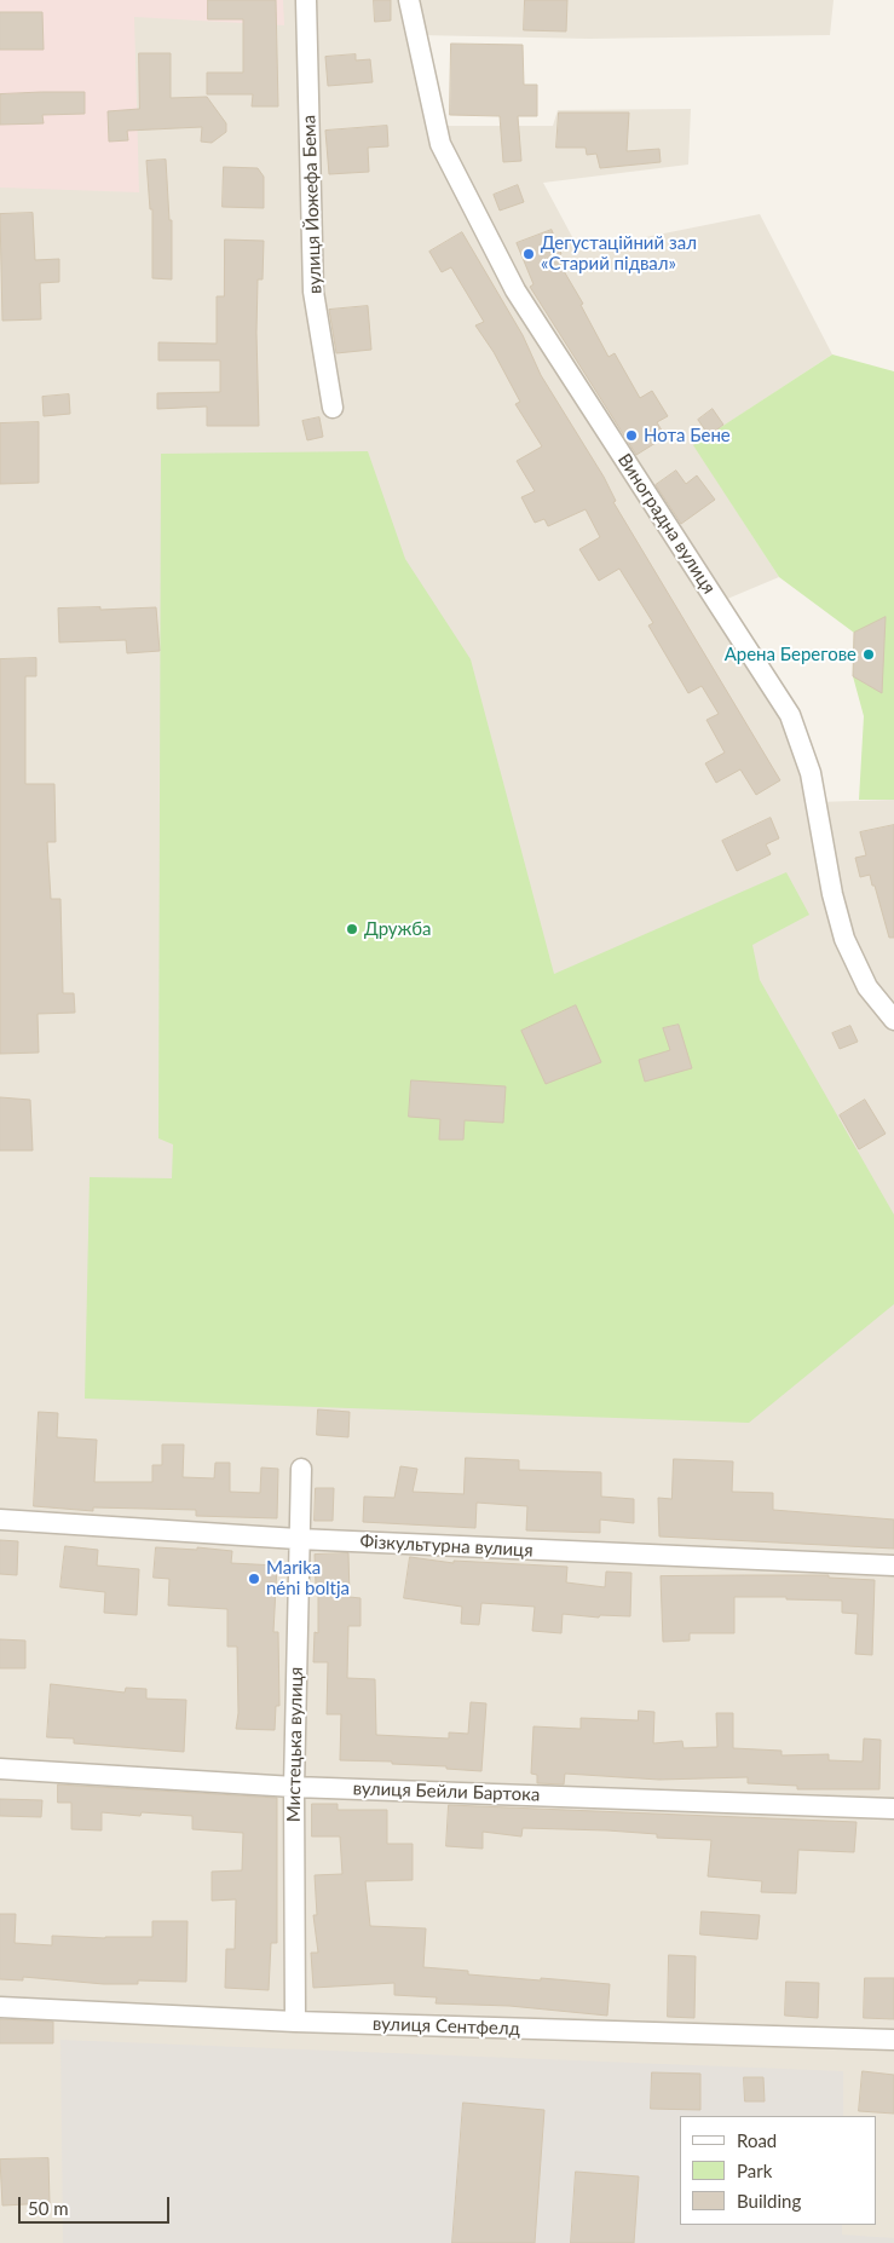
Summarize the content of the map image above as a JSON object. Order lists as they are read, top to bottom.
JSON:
{
  "streets": {
    "street": [
      "вулиця Йожефа Бема",
      "Виноградна вулиця",
      "Фізкультурна вулиця",
      "Мистецька вулиця",
      "вулиця Бейли Бартока",
      "вулиця Сентфелд"
    ]
  },
  "crossings": [
    ["Фізкультурна вулиця", "Мистецька вулиця"],
    ["Мистецька вулиця", "вулиця Бейли Бартока"],
    ["Мистецька вулиця", "вулиця Сентфелд"]
  ],
  "places": [
    "Дегустаційний зал «Старий підвал»",
    "Нота Бене",
    "Арена Берегове",
    "Дружба",
    "Marika néni boltja"
  ],
  "legend": ["Road", "Park", "Building"],
  "scale_bar": "50 m"
}
